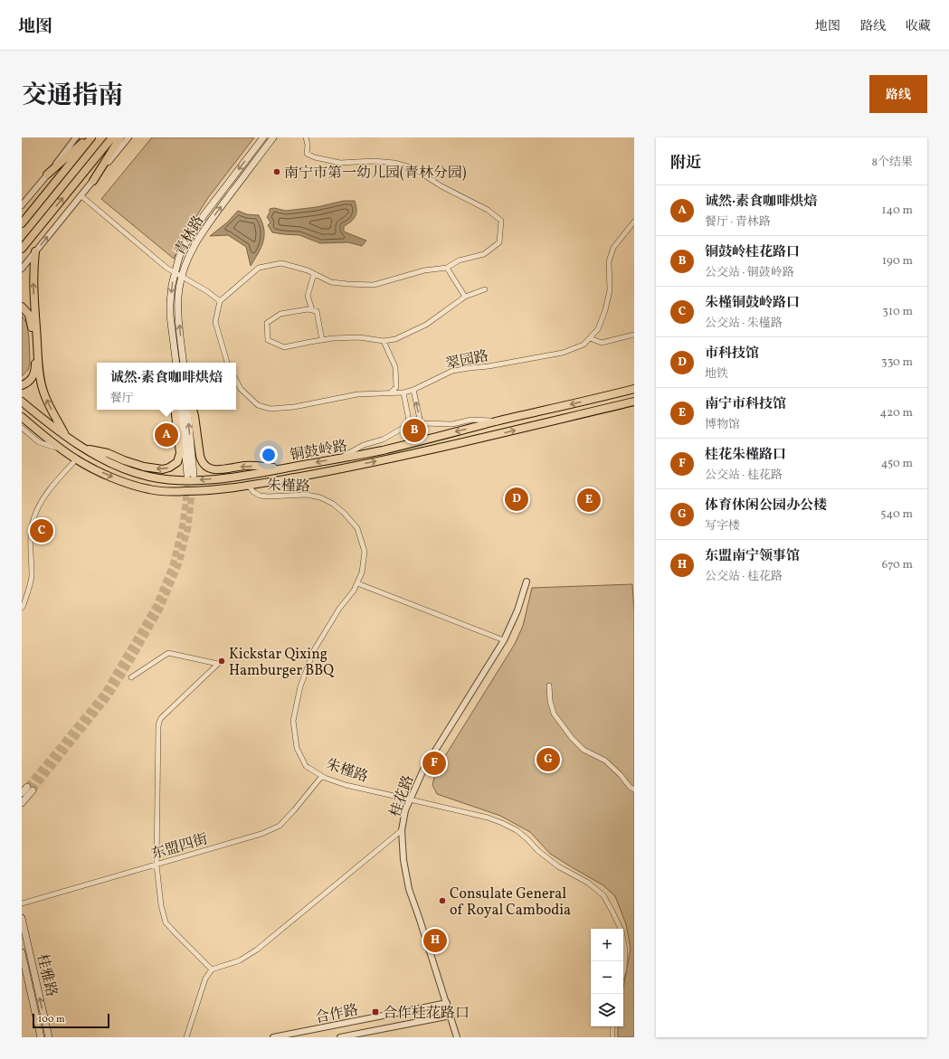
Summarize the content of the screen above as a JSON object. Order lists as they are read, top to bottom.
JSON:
{
  "streets": {
    "main road": ["青林路", "铜鼓岭路", "桂雅路"],
    "street": [
      "翠园路",
      "朱槿路",
      "桂花路",
      "东盟四街",
      "合作路"
    ]
  },
  "crossings": [
    ["铜鼓岭路", "朱槿路"],
    ["朱槿路", "桂花路"],
    ["朱槿路", "东盟四街"],
    ["桂花路", "合作路"]
  ],
  "places": {
    "other": ["南宁市第一幼儿园(青林分园)", "Kickstar Qixing Hamburger BBQ", "Consulate General of Royal Cambodia"],
    "transit": ["合作桂花路口"]
  },
  "scale_bar": "100 m",
  "page": {
    "header": "地图",
    "nav": ["地图", "路线", "收藏"],
    "title": "交通指南",
    "buttons": "路线",
    "heading": ["附近", "8个结果"],
    "list": [
      {
        "mark": "A",
        "name": "诚然·素食咖啡烘焙",
        "note": "餐厅 · 青林路",
        "value": "140 m"
      },
      {
        "mark": "B",
        "name": "铜鼓岭桂花路口",
        "note": "公交站 · 铜鼓岭路",
        "value": "190 m"
      },
      {
        "mark": "C",
        "name": "朱槿铜鼓岭路口",
        "note": "公交站 · 朱槿路",
        "value": "310 m"
      },
      {
        "mark": "D",
        "name": "市科技馆",
        "note": "地铁",
        "value": "330 m"
      },
      {
        "mark": "E",
        "name": "南宁市科技馆",
        "note": "博物馆",
        "value": "420 m"
      },
      {
        "mark": "F",
        "name": "桂花朱槿路口",
        "note": "公交站 · 桂花路",
        "value": "450 m"
      },
      {
        "mark": "G",
        "name": "体育休闲公园办公楼",
        "note": "写字楼",
        "value": "540 m"
      },
      {
        "mark": "H",
        "name": "东盟南宁领事馆",
        "note": "公交站 · 桂花路",
        "value": "670 m"
      }
    ],
    "popup": ["诚然·素食咖啡烘焙", "餐厅"],
    "pins": [
      "B",
      "A",
      "D",
      "E",
      "C",
      "G",
      "F",
      "H"
    ],
    "map_buttons": ["+", "−"],
    "scale": "100 m"
  }
}
